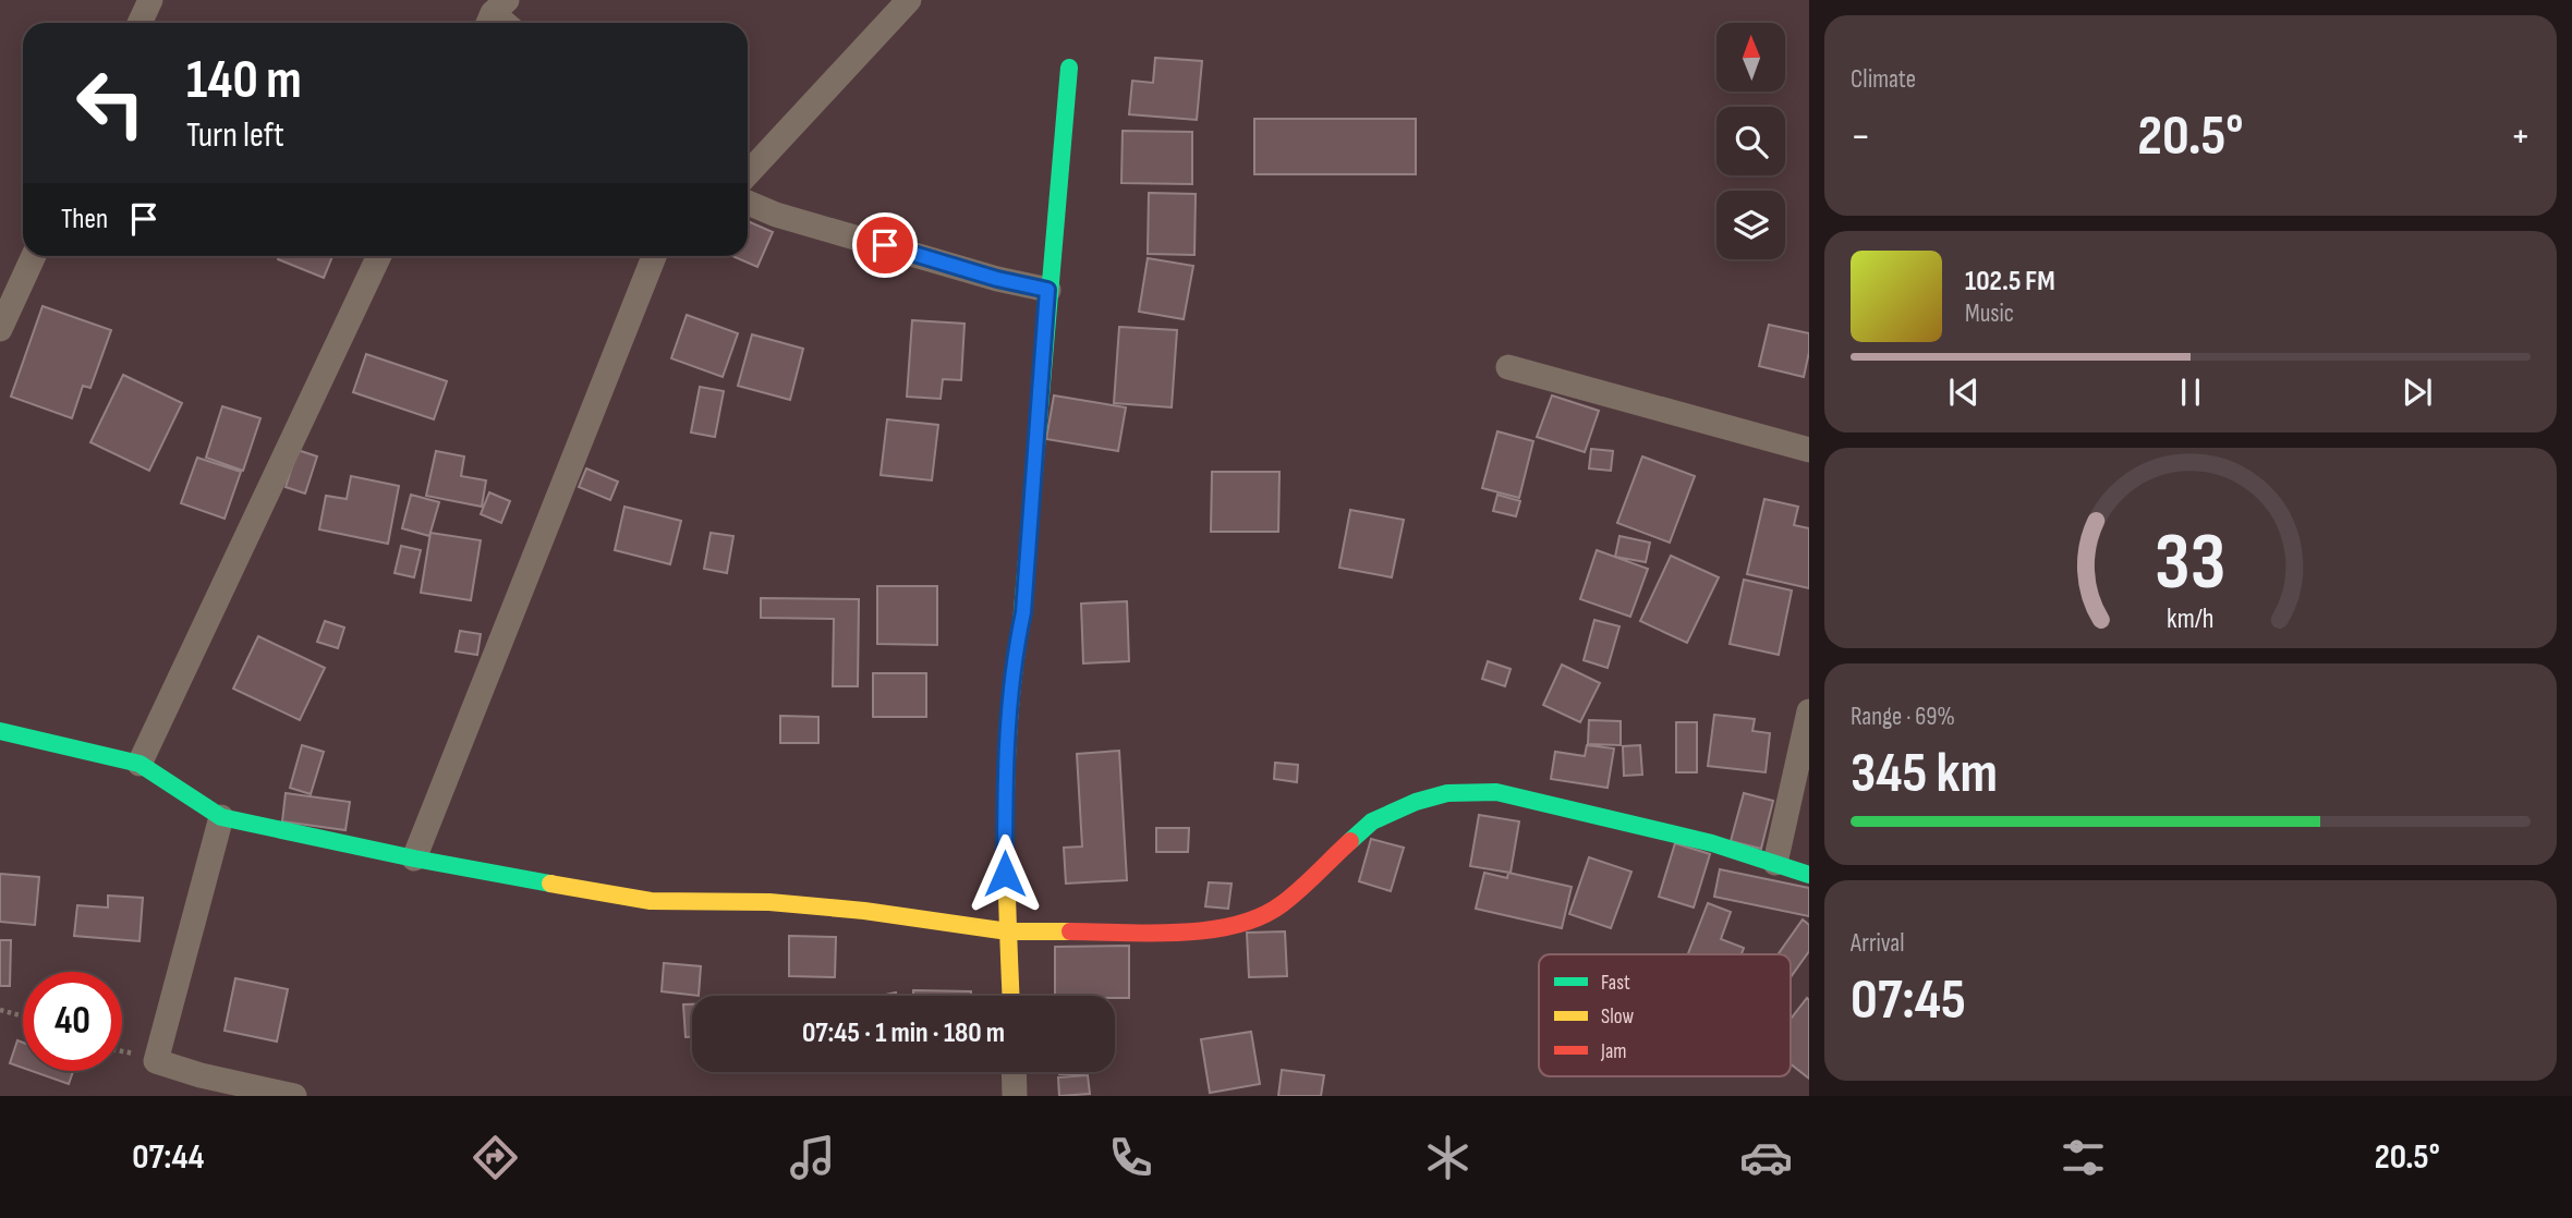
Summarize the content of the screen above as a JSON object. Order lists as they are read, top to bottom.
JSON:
{
  "legend": ["Fast", "Slow", "Jam"],
  "north": "top",
  "page": {
    "tile": [
      "Climate",
      ["Range · 69%", "345 km"],
      ["Arrival", "07:45"]
    ],
    "turn": ["140 m", "Turn left"],
    "heat": ["−", "20.5°", "+"],
    "then": "Then",
    "song": ["102.5 FM", "Music"],
    "limit": "40",
    "trip": "07:45 · 1 min · 180 m",
    "tabs": ["07:44", "20.5°"],
    "gauge": ["33", "km/h"]
  }
}
